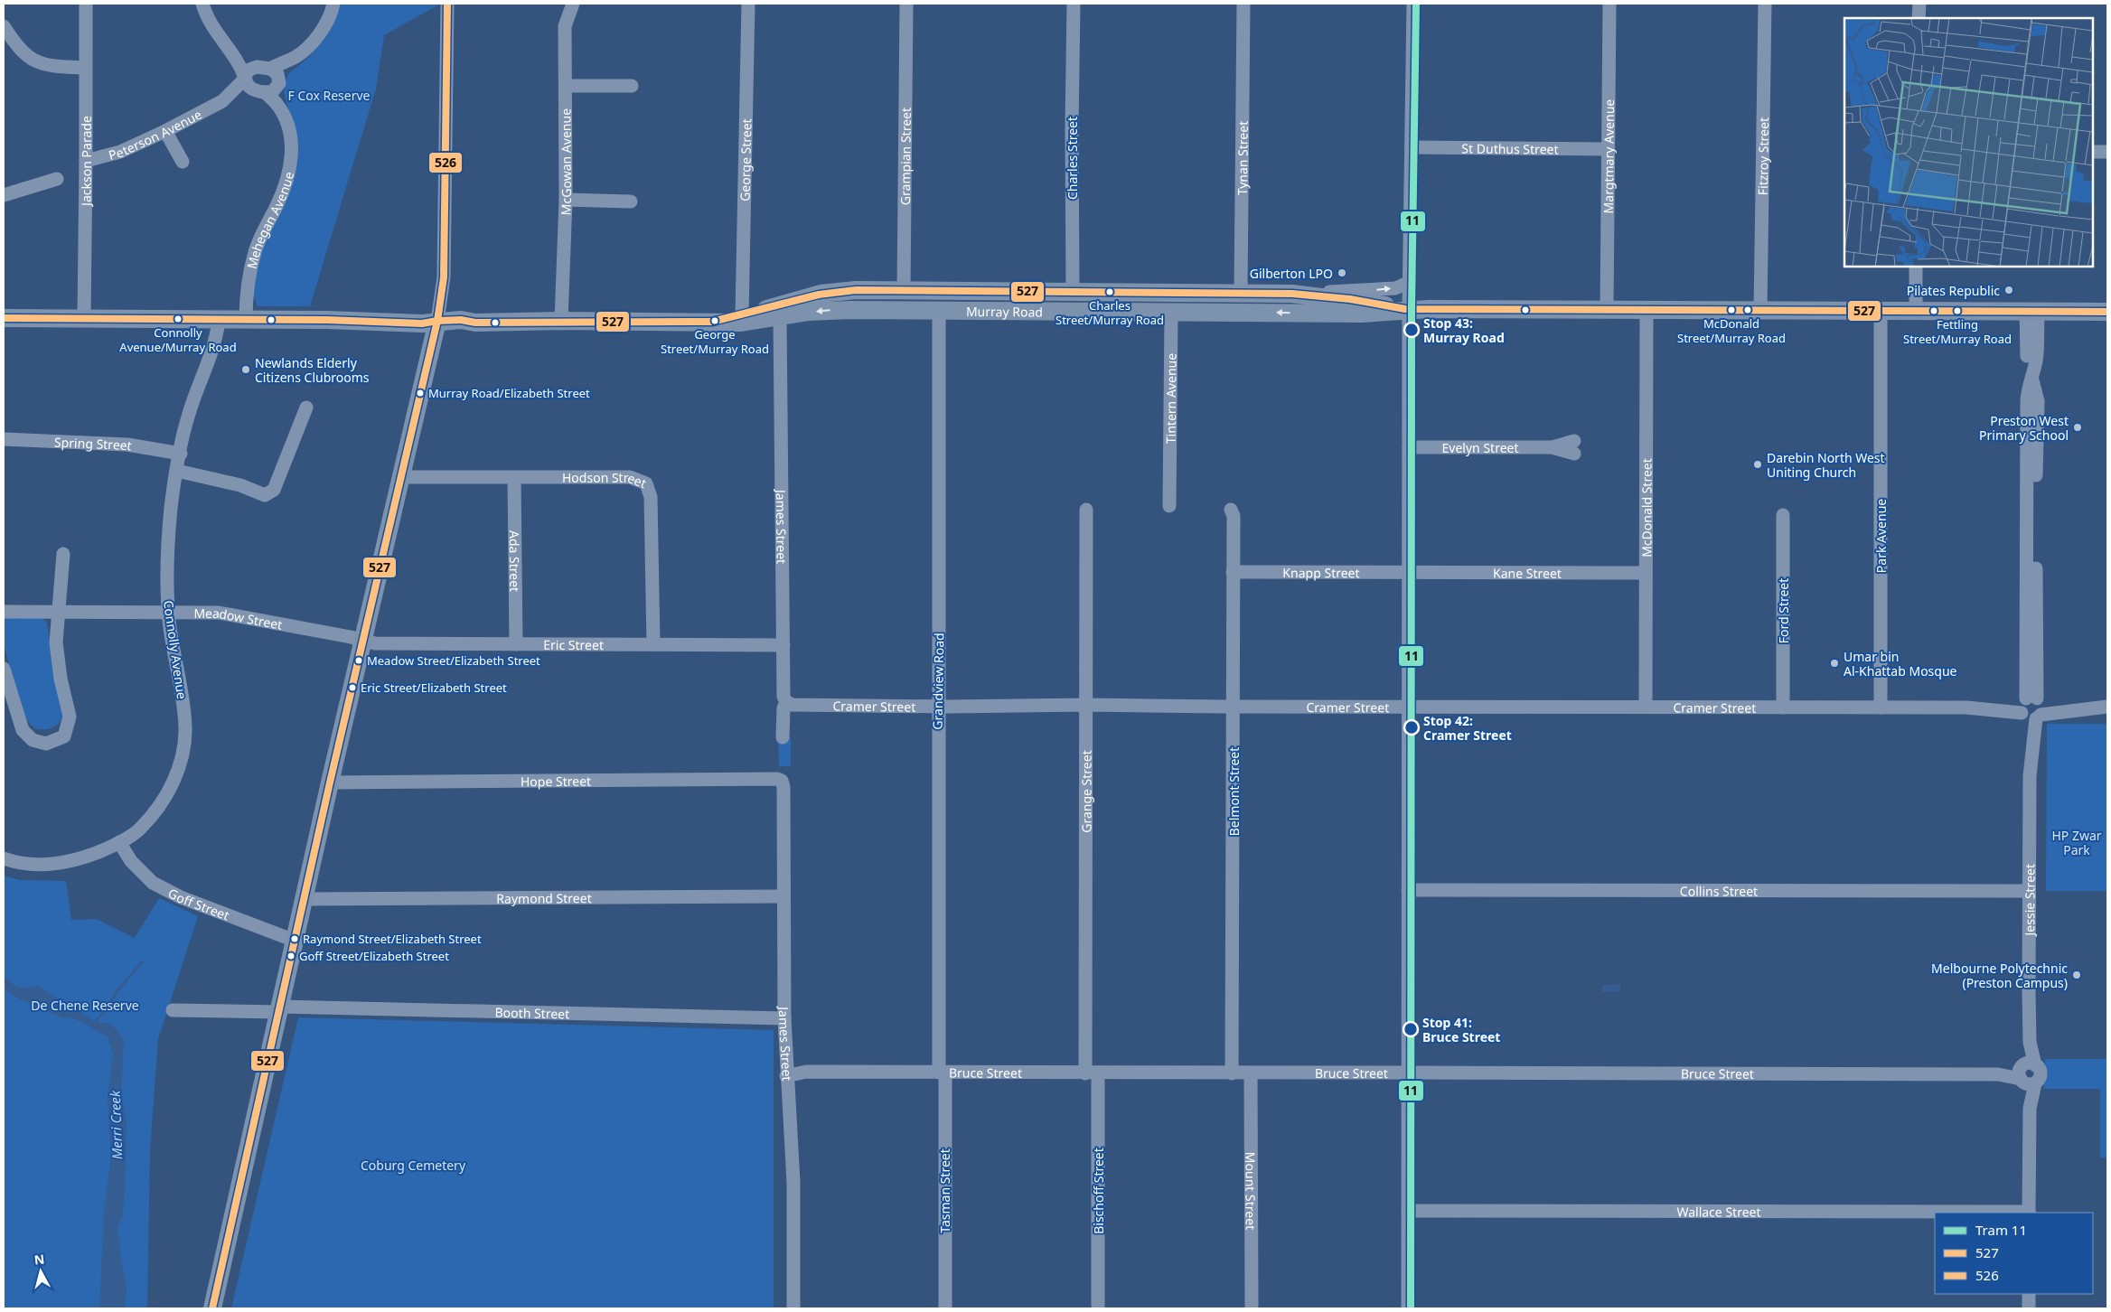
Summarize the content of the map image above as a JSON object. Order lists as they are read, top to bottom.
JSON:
{
  "streets": {
    "main road": [
      "Grampian Street",
      "Charles Street",
      "Tynan Street",
      "Murray Road",
      "Tintern Avenue",
      "Grandview Road"
    ],
    "street": [
      "Peterson Avenue",
      "St Duthus Street",
      "Margtmary Avenue",
      "Fitzroy Street",
      "George Street",
      "Jackson Parade",
      "McGowan Avenue",
      "Mehegan Avenue",
      "Spring Street",
      "Evelyn Street",
      "Hodson Street",
      "McDonald Street",
      "James Street",
      "Park Avenue",
      "Ada Street",
      "Knapp Street",
      "Kane Street",
      "Ford Street",
      "Meadow Street",
      "Eric Street",
      "Connolly Avenue",
      "Cramer Street",
      "Hope Street",
      "Grange Street",
      "Belmont Street",
      "Collins Street",
      "Raymond Street",
      "Jessie Street",
      "Goff Street",
      "Booth Street",
      "Bruce Street",
      "Tasman Street",
      "Bischoff Street",
      "Mount Street",
      "Wallace Street"
    ]
  },
  "crossings": [
    ["Peterson Avenue", "Jackson Parade"],
    ["Peterson Avenue", "Mehegan Avenue"],
    ["St Duthus Street", "Margtmary Avenue"],
    ["Grampian Street", "Murray Road"],
    ["Margtmary Avenue", "Murray Road"],
    ["Fitzroy Street", "Murray Road"],
    ["Charles Street", "Murray Road"],
    ["Tynan Street", "Murray Road"],
    ["George Street", "Murray Road"],
    ["Jackson Parade", "Murray Road"],
    ["McGowan Avenue", "Murray Road"],
    ["Mehegan Avenue", "Murray Road"],
    ["Murray Road", "Tintern Avenue"],
    ["Murray Road", "McDonald Street"],
    ["Murray Road", "James Street"],
    ["Murray Road", "Park Avenue"],
    ["Murray Road", "Connolly Avenue"],
    ["Murray Road", "Grandview Road"],
    ["Murray Road", "Jessie Street"],
    ["Spring Street", "Connolly Avenue"],
    ["Hodson Street", "Ada Street"],
    ["Hodson Street", "Eric Street"],
    ["McDonald Street", "Kane Street"],
    ["McDonald Street", "Cramer Street"],
    ["James Street", "Eric Street"],
    ["James Street", "Cramer Street"],
    ["James Street", "Hope Street"],
    ["James Street", "Raymond Street"],
    ["James Street", "Booth Street"],
    ["James Street", "Bruce Street"],
    ["Park Avenue", "Cramer Street"],
    ["Ada Street", "Eric Street"],
    ["Knapp Street", "Kane Street"],
    ["Knapp Street", "Belmont Street"],
    ["Ford Street", "Cramer Street"],
    ["Meadow Street", "Eric Street"],
    ["Meadow Street", "Connolly Avenue"],
    ["Connolly Avenue", "Goff Street"],
    ["Grandview Road", "Cramer Street"],
    ["Grandview Road", "Bruce Street"],
    ["Grandview Road", "Tasman Street"],
    ["Cramer Street", "Grange Street"],
    ["Cramer Street", "Belmont Street"],
    ["Cramer Street", "Jessie Street"],
    ["Grange Street", "Bruce Street"],
    ["Grange Street", "Bischoff Street"],
    ["Belmont Street", "Bruce Street"],
    ["Collins Street", "Jessie Street"],
    ["Jessie Street", "Bruce Street"],
    ["Jessie Street", "Wallace Street"],
    ["Bruce Street", "Tasman Street"],
    ["Bruce Street", "Bischoff Street"],
    ["Bruce Street", "Mount Street"]
  ],
  "water": ["Merri Creek"],
  "parks": [
    "F Cox Reserve",
    "HP Zwar Park",
    "De Chene Reserve",
    "Coburg Cemetery"
  ],
  "places": [
    "Gilberton LPO",
    "Pilates Republic",
    "Charles Street/Murray Road",
    "McDonald Street/Murray Road",
    "Fettling Street/Murray Road",
    "Connolly Avenue/Murray Road",
    "George Street/Murray Road",
    "Stop 43: Murray Road",
    "Newlands Elderly Citizens Clubrooms",
    "Murray Road/Elizabeth Street",
    "Preston West Primary School",
    "Darebin North West Uniting Church",
    "Meadow Street/Elizabeth Street",
    "Umar bin Al-Khattab Mosque",
    "Eric Street/Elizabeth Street",
    "Stop 42: Cramer Street",
    "Raymond Street/Elizabeth Street",
    "Goff Street/Elizabeth Street",
    "Melbourne Polytechnic (Preston Campus)",
    "Stop 41: Bruce Street"
  ],
  "lines": ["tram line 11", "transit line 526", "transit line 527"],
  "legend": ["Tram 11", "527", "526"],
  "north": "top"
}
